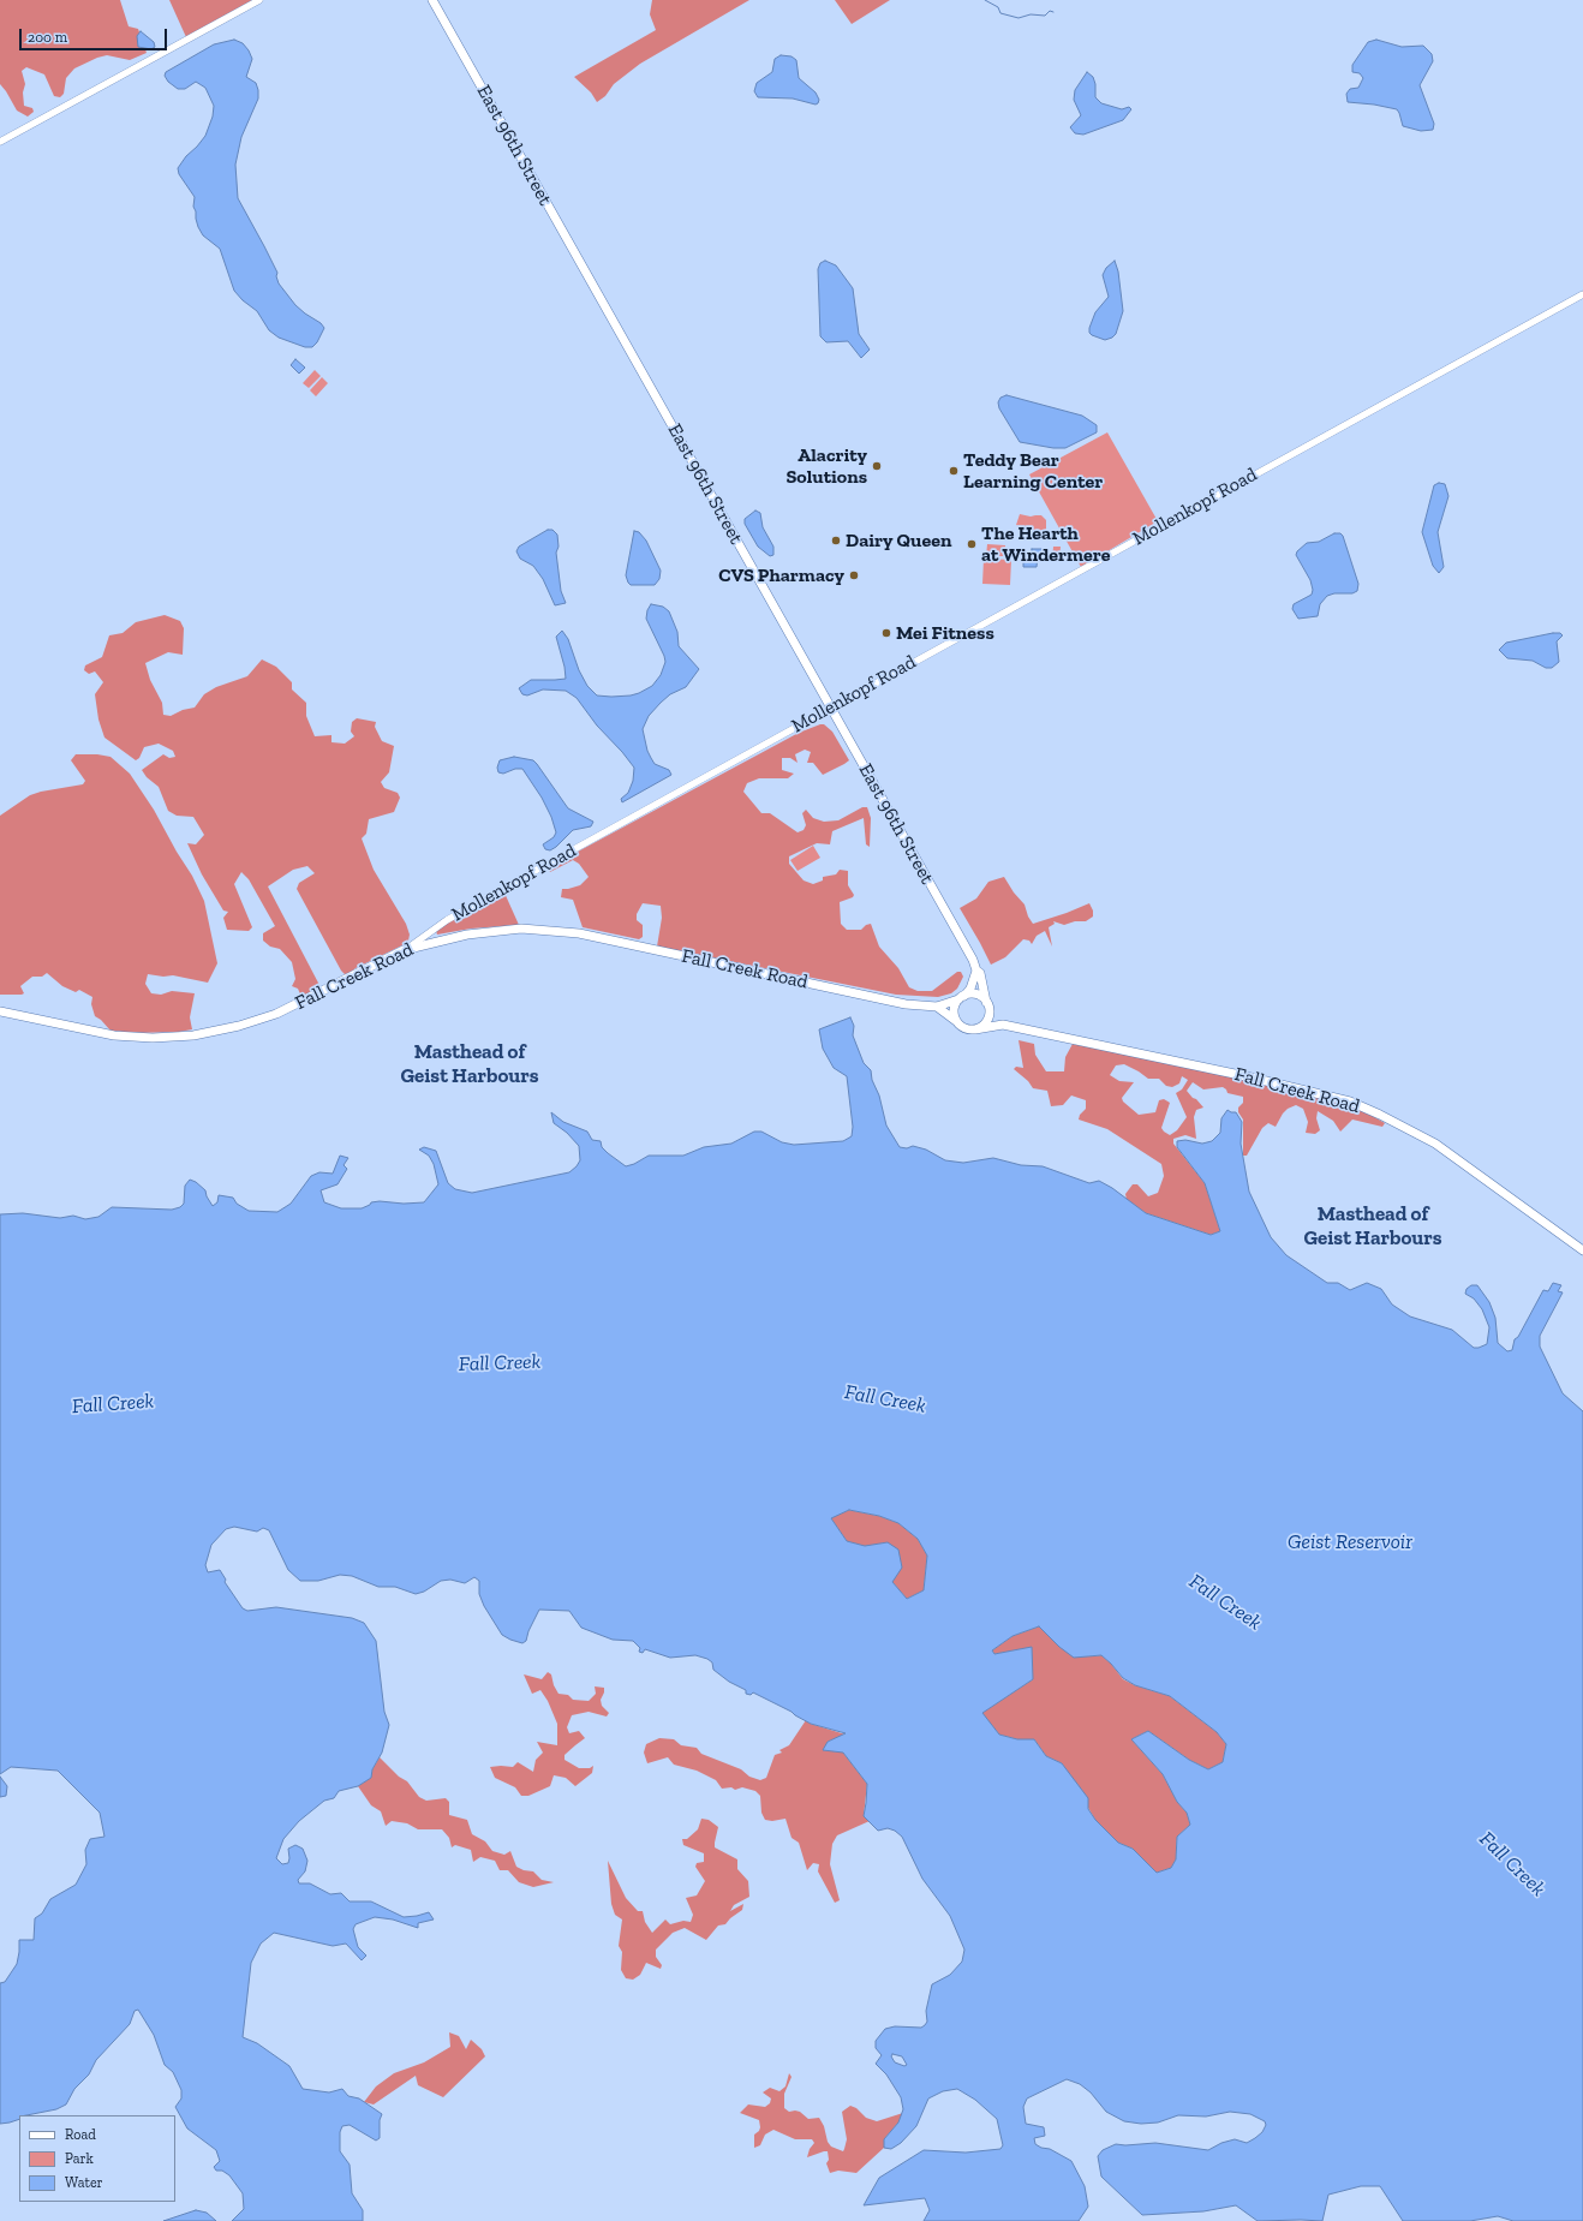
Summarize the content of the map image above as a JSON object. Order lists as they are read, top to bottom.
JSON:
{
  "streets": {
    "main road": ["East 96th Street", "Fall Creek Road"],
    "street": ["Mollenkopf Road"]
  },
  "crossings": [
    ["East 96th Street", "Mollenkopf Road"],
    ["East 96th Street", "Fall Creek Road"],
    ["Mollenkopf Road", "Fall Creek Road"]
  ],
  "districts": ["Masthead of Geist Harbours", "Masthead of Geist Harbours"],
  "water": ["Fall Creek", "Geist Reservoir"],
  "places": [
    "Alacrity Solutions",
    "Teddy Bear Learning Center",
    "Dairy Queen",
    "The Hearth at Windermere",
    "CVS Pharmacy",
    "Mei Fitness"
  ],
  "legend": ["Road", "Park", "Water"],
  "scale_bar": "200 m"
}
